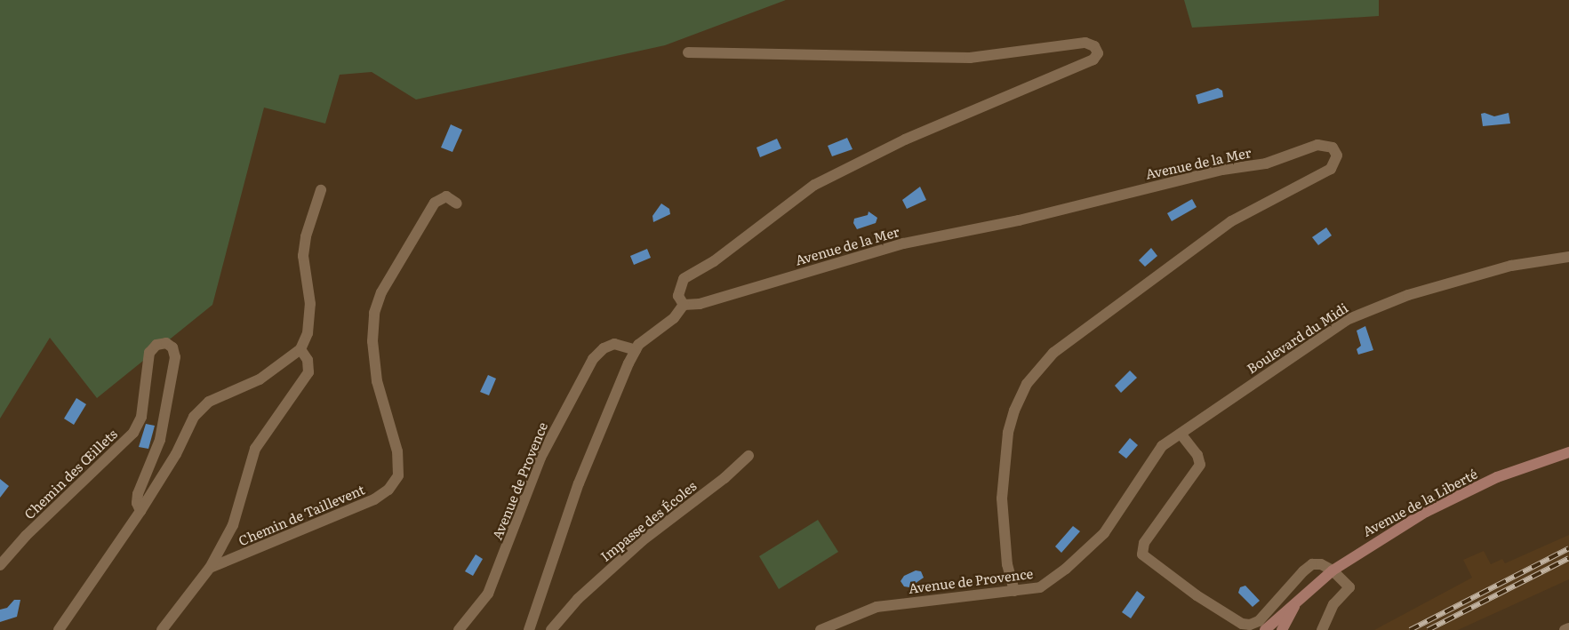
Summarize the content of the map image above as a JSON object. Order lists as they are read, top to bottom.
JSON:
{
  "streets": {
    "main road": ["Avenue de la Liberté"],
    "street": [
      "Avenue de la Mer",
      "Boulevard du Midi",
      "Chemin des Œillets",
      "Avenue de Provence",
      "Chemin de Taillevent",
      "Impasse des Écoles"
    ]
  },
  "crossings": [
    ["Avenue de la Mer", "Avenue de Provence"],
    ["Boulevard du Midi", "Avenue de Provence"]
  ]
}
